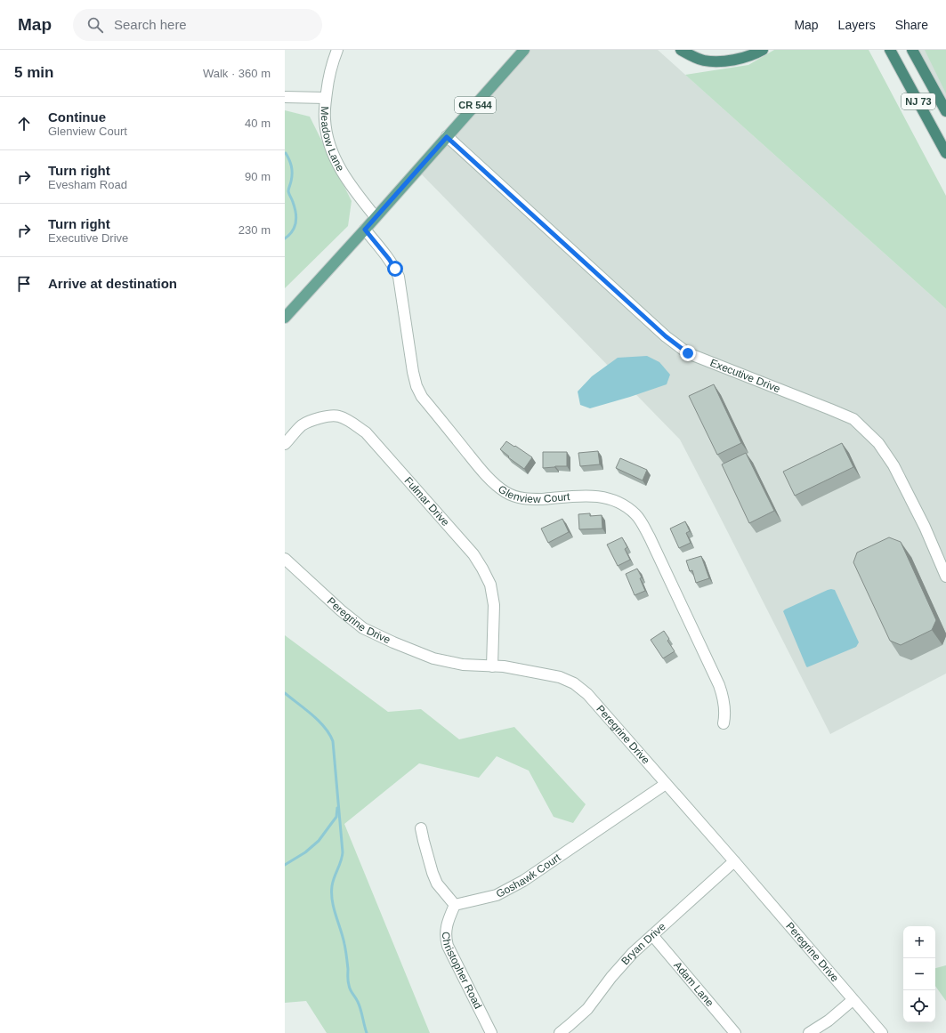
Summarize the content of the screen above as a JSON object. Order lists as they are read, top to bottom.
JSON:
{
  "streets": {
    "highway": ["NJ 73"],
    "main road": ["CR 544"],
    "street": [
      "Meadow Lane",
      "Executive Drive",
      "Glenview Court",
      "Fulmar Drive",
      "Peregrine Drive",
      "Goshawk Court",
      "Bryan Drive",
      "Christopher Road",
      "Adam Lane"
    ]
  },
  "crossings": [
    ["CR 544", "Meadow Lane"],
    ["CR 544", "Executive Drive"],
    ["CR 544", "Glenview Court"],
    ["Fulmar Drive", "Peregrine Drive"],
    ["Peregrine Drive", "Goshawk Court"],
    ["Peregrine Drive", "Bryan Drive"],
    ["Goshawk Court", "Christopher Road"],
    ["Bryan Drive", "Adam Lane"]
  ],
  "page": {
    "header": "Map",
    "search": "Search here",
    "nav": ["Map", "Layers", "Share"],
    "heading": ["5 min", "Walk · 360 m"],
    "list": [
      ["Continue", "Glenview Court", "40 m"],
      ["Turn right", "Evesham Road", "90 m"],
      ["Turn right", "Executive Drive", "230 m"],
      "Arrive at destination"
    ],
    "map_buttons": ["+", "−"]
  }
}
